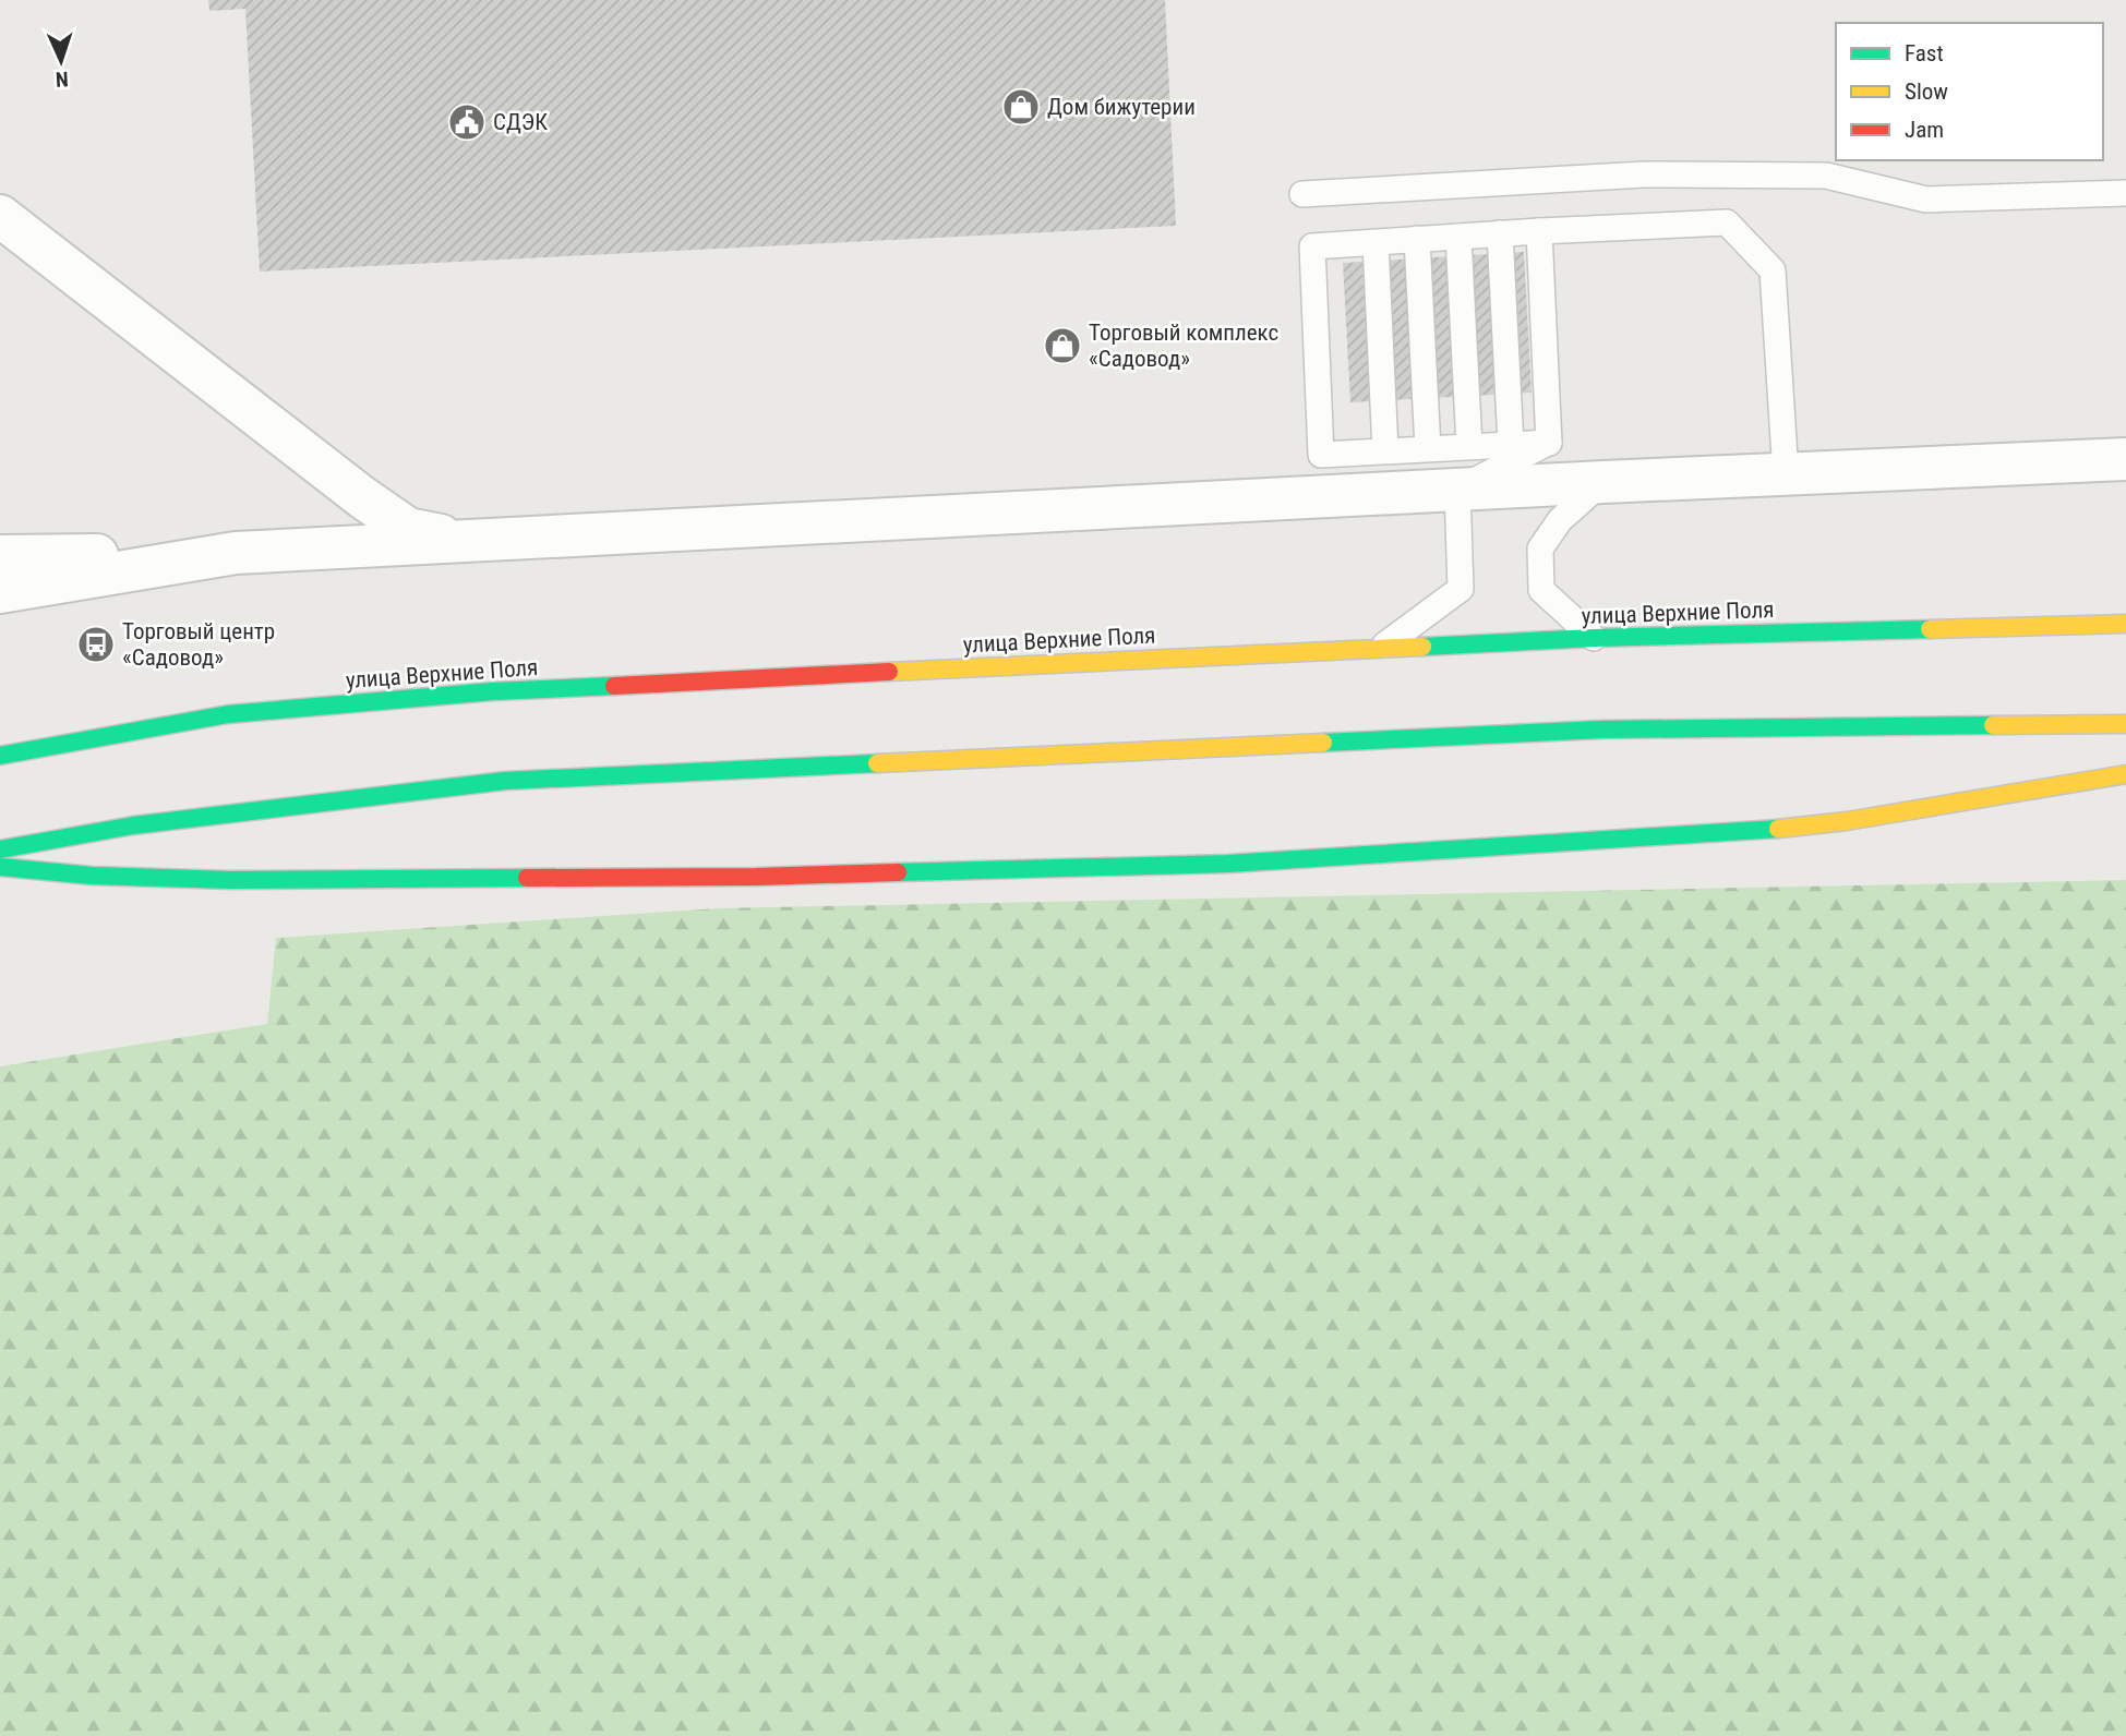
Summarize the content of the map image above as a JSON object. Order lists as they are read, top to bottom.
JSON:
{
  "streets": {
    "main road": ["улица Верхние Поля"]
  },
  "places": {
    "shop": ["Дом бижутерии", "Торговый комплекс «Садовод»"],
    "public building": ["СДЭК"],
    "bus stop": ["Торговый центр «Садовод»"]
  },
  "legend": ["Fast", "Slow", "Jam"],
  "north": "bottom"
}
